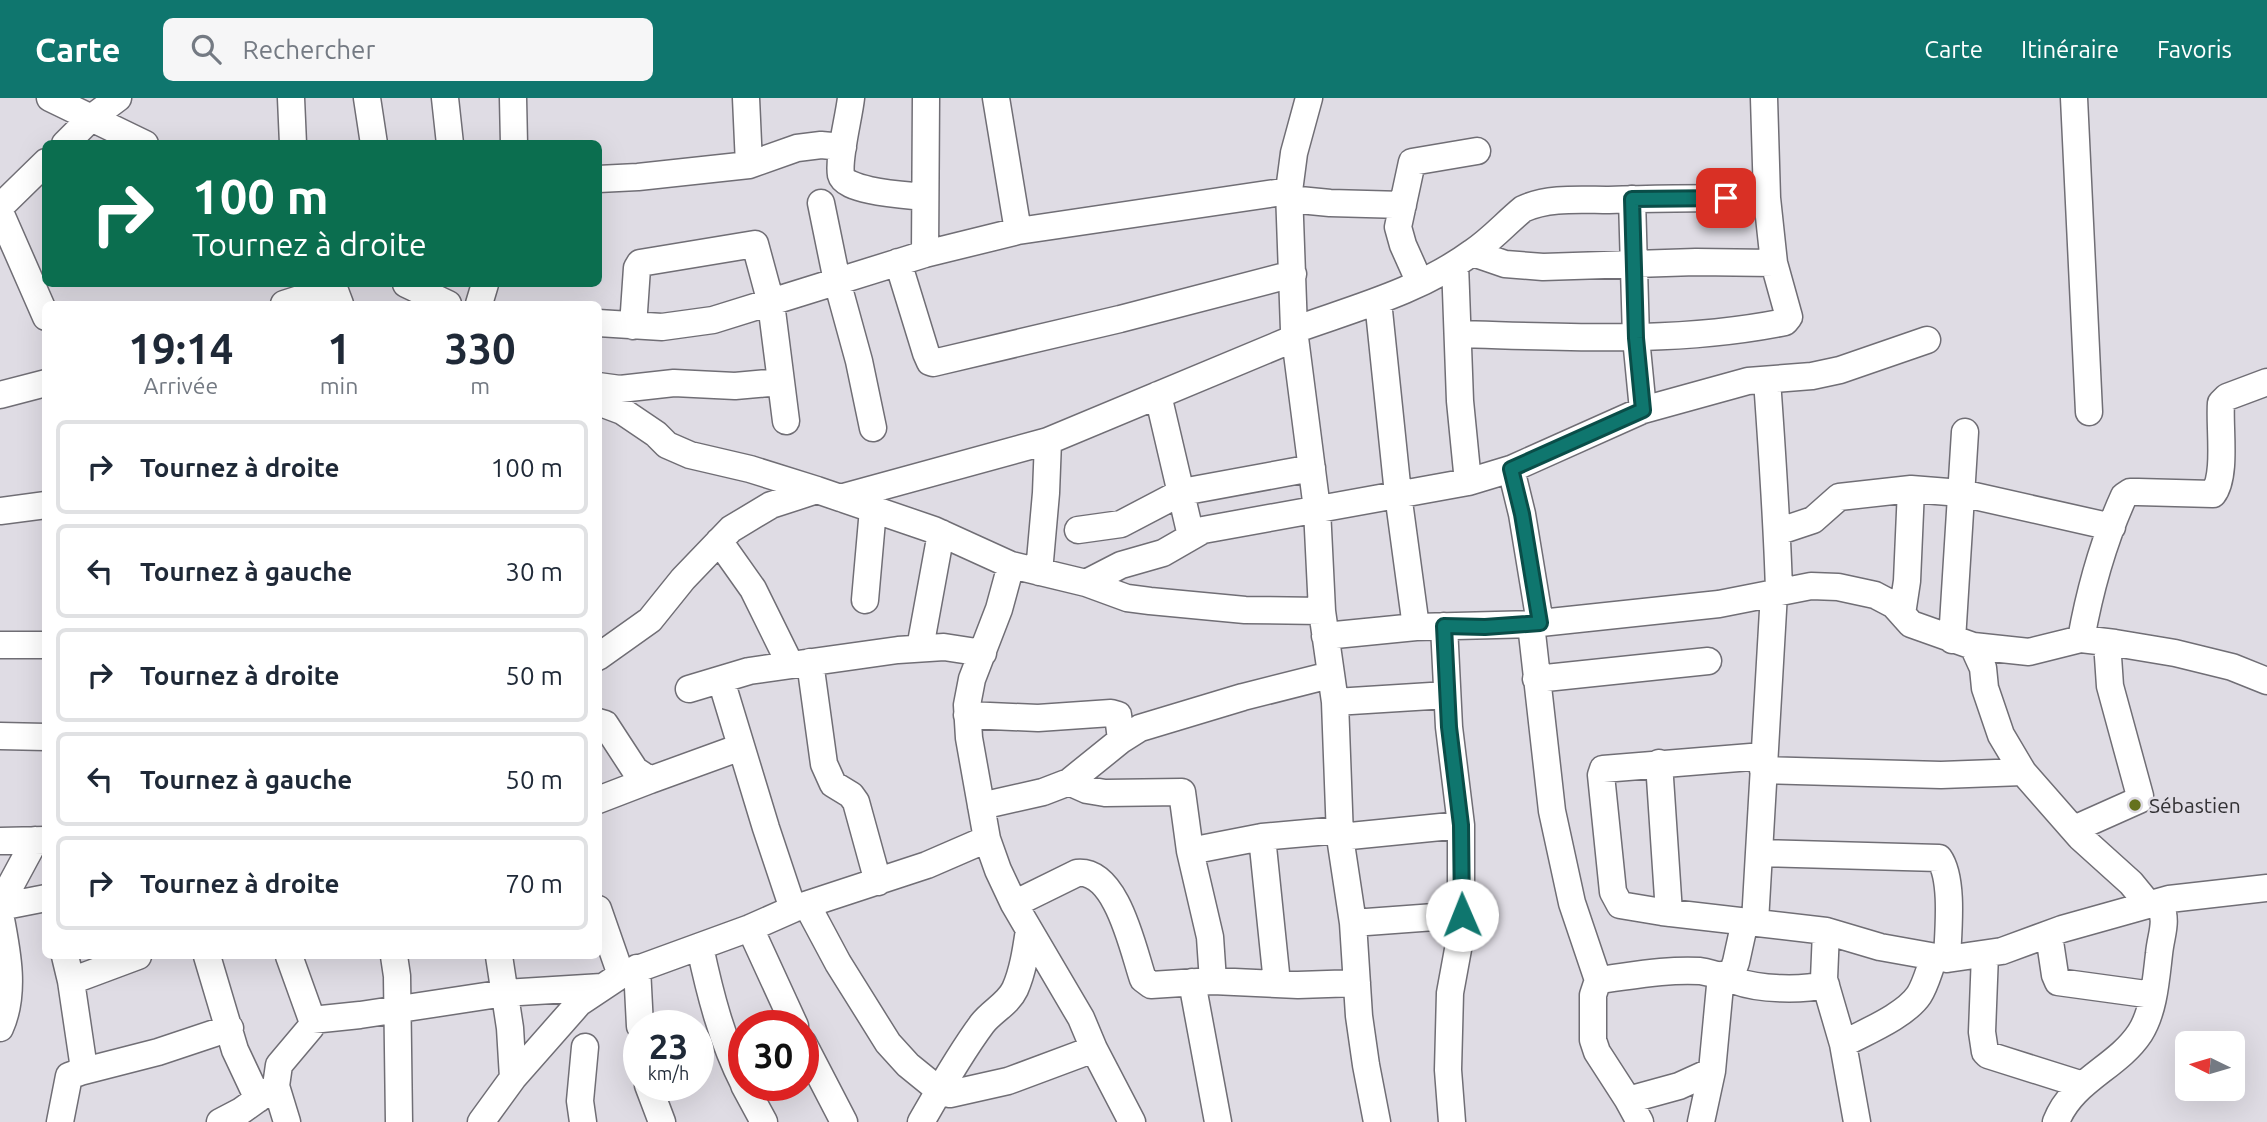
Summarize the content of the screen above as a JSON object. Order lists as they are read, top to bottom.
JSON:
{
  "places": ["Sébastien"],
  "north": "left",
  "page": {
    "header": "Carte",
    "search": "Rechercher",
    "nav": ["Carte", "Itinéraire", "Favoris"],
    "turn": ["100 m", "Tournez à droite"],
    "eta": [
      "19:14",
      "Arrivée",
      "1",
      "min",
      "330",
      "m"
    ],
    "list": [
      {
        "name": "Tournez à droite",
        "value": "100 m"
      },
      {
        "name": "Tournez à gauche",
        "value": "30 m"
      },
      {
        "name": "Tournez à droite",
        "value": "50 m"
      },
      {
        "name": "Tournez à gauche",
        "value": "50 m"
      },
      {
        "name": "Tournez à droite",
        "value": "70 m"
      }
    ],
    "speed": "23 km/h",
    "limit": "30"
  }
}
